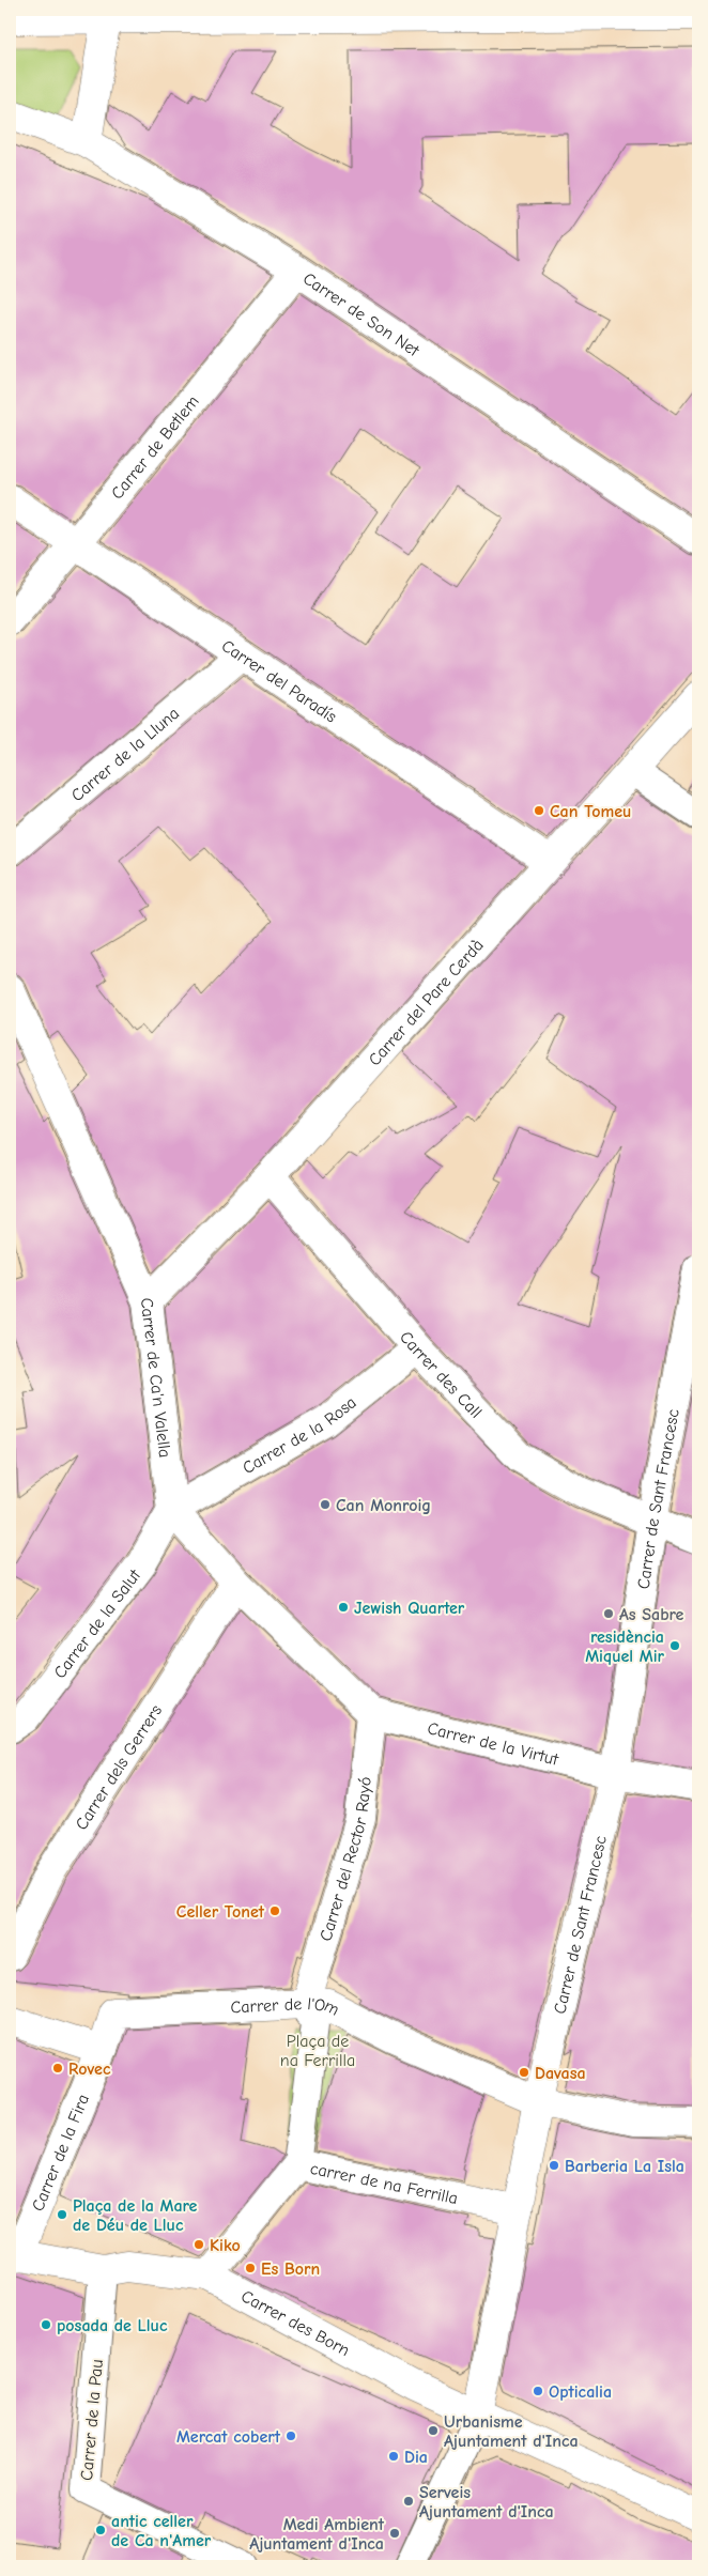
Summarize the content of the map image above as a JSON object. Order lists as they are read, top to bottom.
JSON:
{
  "streets": {
    "street": [
      "Carrer de Son Net",
      "Carrer de Betlem",
      "Carrer del Paradís",
      "Carrer de la Lluna",
      "Carrer del Pare Cerdà",
      "Carrer des Call",
      "Carrer de Ca'n Valella",
      "Carrer de la Rosa",
      "Carrer de Sant Francesc",
      "Carrer de la Salut",
      "Carrer de la Virtut",
      "Carrer dels Gerrers",
      "Carrer del Rector Rayó",
      "Carrer de l'Om",
      "Carrer de la Fira",
      "carrer de na Ferrilla",
      "Carrer des Born",
      "Carrer de la Pau"
    ]
  },
  "crossings": [
    ["Carrer de Son Net", "Carrer de Betlem"],
    ["Carrer de Betlem", "Carrer del Paradís"],
    ["Carrer del Paradís", "Carrer de la Lluna"],
    ["Carrer del Paradís", "Carrer del Pare Cerdà"],
    ["Carrer del Pare Cerdà", "Carrer des Call"],
    ["Carrer del Pare Cerdà", "Carrer de Ca'n Valella"],
    ["Carrer des Call", "Carrer de la Rosa"],
    ["Carrer des Call", "Carrer de Sant Francesc"],
    ["Carrer de Ca'n Valella", "Carrer de la Rosa"],
    ["Carrer de Ca'n Valella", "Carrer de la Salut"],
    ["Carrer de la Rosa", "Carrer de la Salut"],
    ["Carrer de Sant Francesc", "Carrer de la Virtut"],
    ["Carrer de Sant Francesc", "Carrer de l'Om"],
    ["Carrer de Sant Francesc", "carrer de na Ferrilla"],
    ["Carrer de Sant Francesc", "Carrer des Born"],
    ["Carrer de la Virtut", "Carrer del Rector Rayó"],
    ["Carrer del Rector Rayó", "Carrer de l'Om"],
    ["Carrer de l'Om", "Carrer de la Fira"],
    ["carrer de na Ferrilla", "Carrer des Born"],
    ["Carrer des Born", "Carrer de la Pau"]
  ],
  "parks": ["Plaça de na Ferrilla"],
  "places": [
    "Can Tomeu",
    "Can Monroig",
    "Jewish Quarter",
    "As Sabre",
    "residència Miquel Mir",
    "Celler Tonet",
    "Rovec",
    "Davasa",
    "Barberia La Isla",
    "Plaça de la Mare de Déu de Lluc",
    "Kiko",
    "Es Born",
    "posada de Lluc",
    "Opticalia",
    "Urbanisme Ajuntament d'Inca",
    "Mercat cobert",
    "Dia",
    "Serveis Ajuntament d'Inca",
    "antic celler de Ca n'Amer",
    "Medi Ambient Ajuntament d'Inca"
  ]
}
